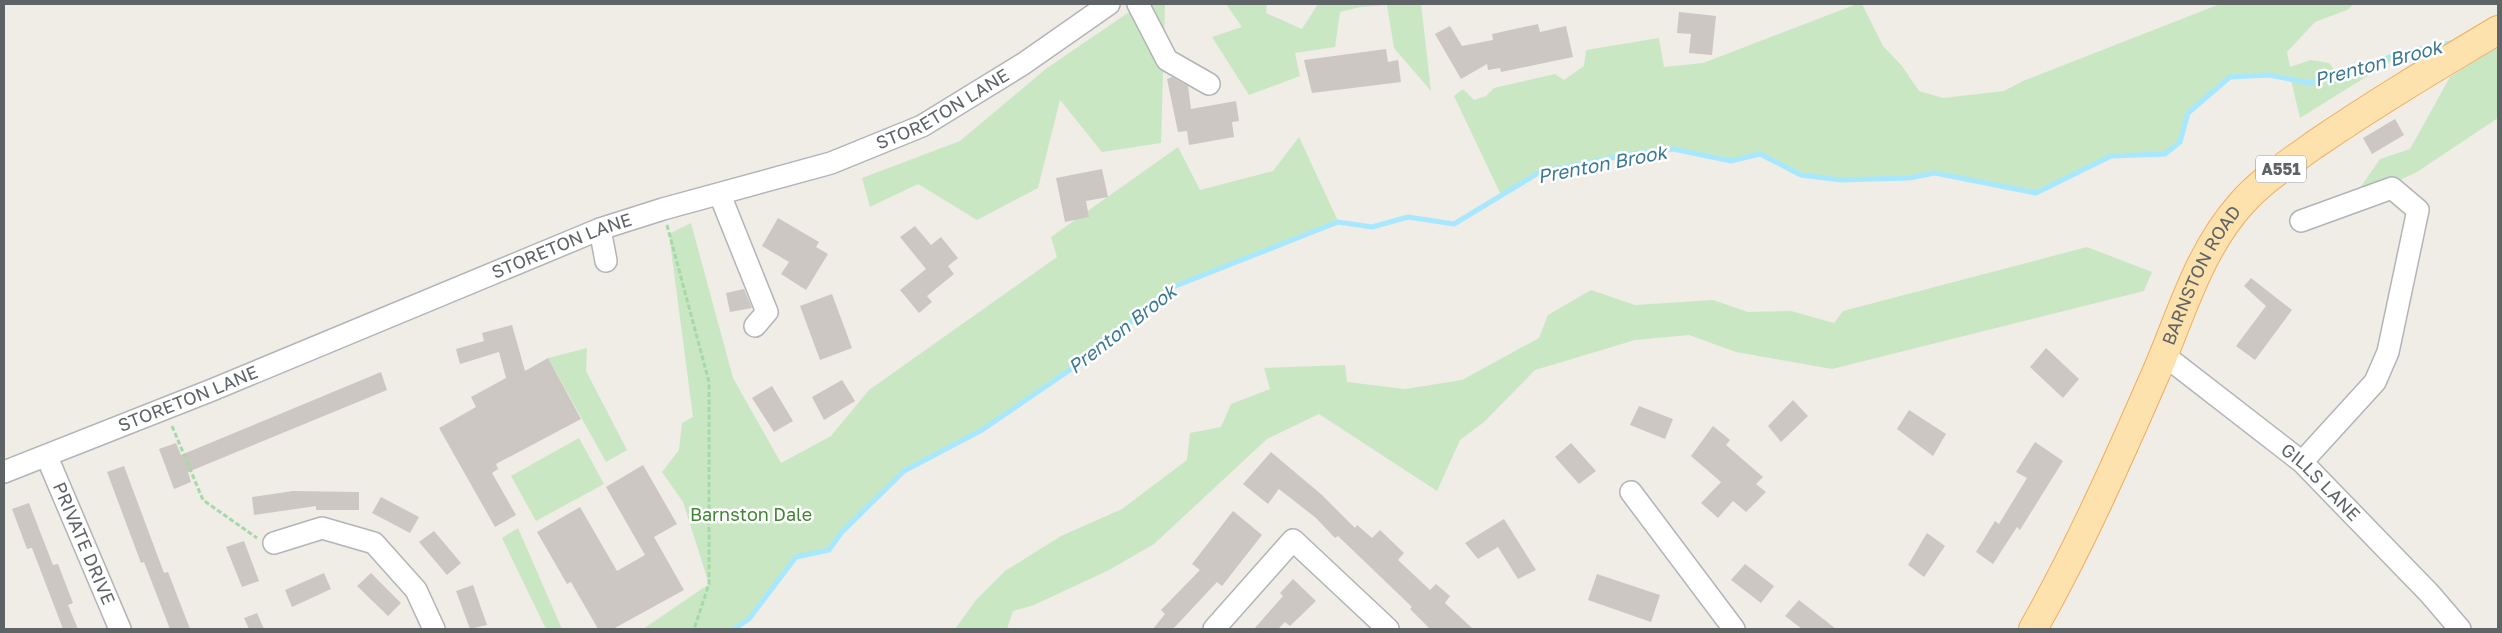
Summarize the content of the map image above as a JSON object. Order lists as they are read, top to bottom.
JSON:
{
  "streets": {
    "main road": ["A551", "BARNSTON ROAD"],
    "street": ["STORETON LANE", "GILLS LANE", "PRIVATE DRIVE"]
  },
  "crossings": [
    ["STORETON LANE", "PRIVATE DRIVE"],
    ["BARNSTON ROAD", "GILLS LANE"]
  ],
  "water": ["Prenton Brook"],
  "parks": ["Barnston Dale"]
}
